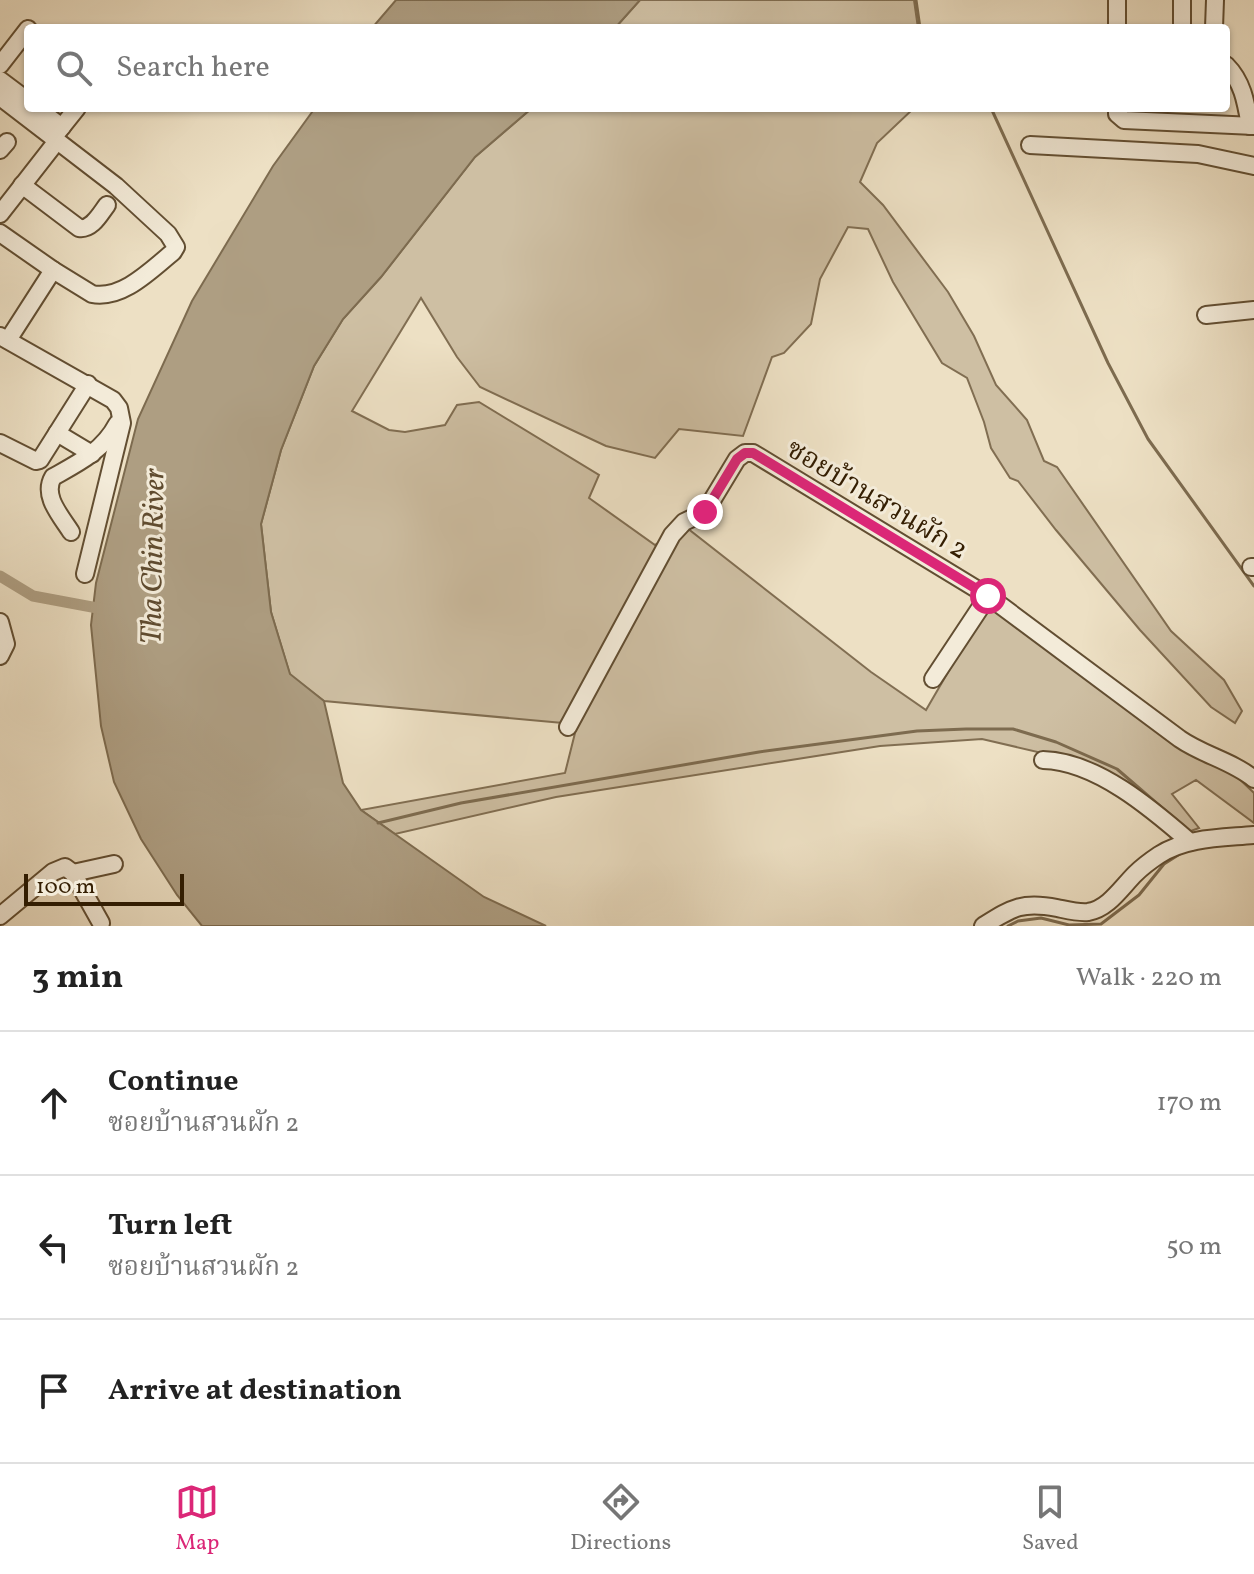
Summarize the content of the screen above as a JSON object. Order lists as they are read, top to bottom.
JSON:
{
  "streets": {
    "street": ["ซอยบ้านสวนผัก 2"]
  },
  "water": ["Tha Chin River"],
  "scale_bar": "100 m",
  "page": {
    "search": "Search here",
    "scale": "100 m",
    "heading": ["3 min", "Walk · 220 m"],
    "list": [
      ["Continue", "ซอยบ้านสวนผัก 2", "170 m"],
      ["Turn left", "ซอยบ้านสวนผัก 2", "50 m"],
      "Arrive at destination"
    ],
    "nav": ["Map", "Directions", "Saved"]
  }
}
